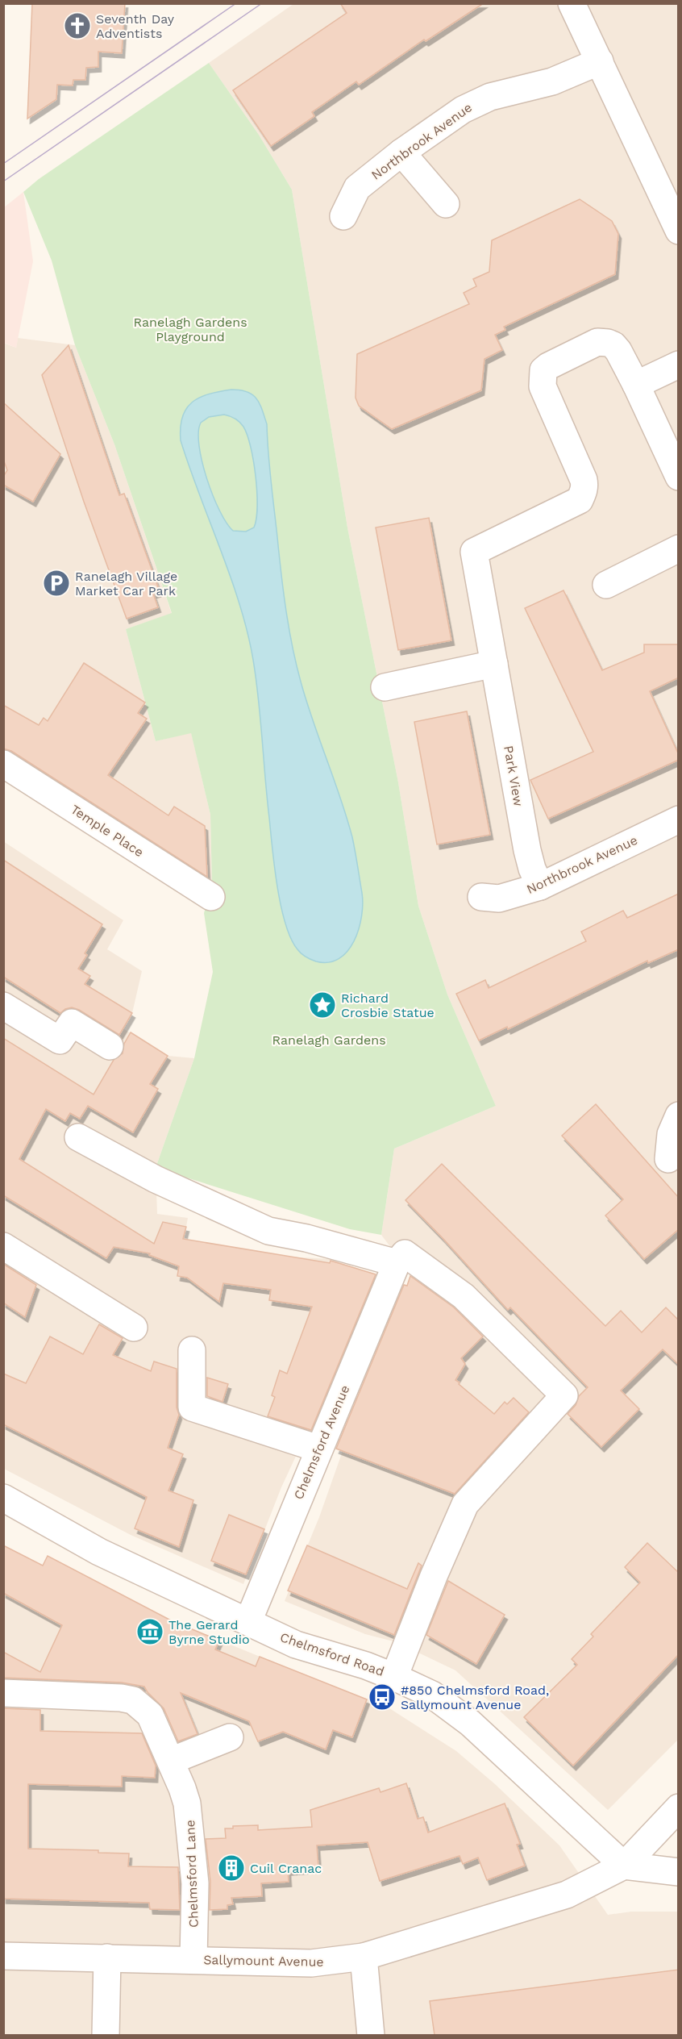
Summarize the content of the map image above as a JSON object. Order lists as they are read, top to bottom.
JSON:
{
  "streets": {
    "street": [
      "Northbrook Avenue",
      "Park View",
      "Temple Place",
      "Chelmsford Avenue",
      "Chelmsford Road",
      "Chelmsford Lane",
      "Sallymount Avenue"
    ]
  },
  "crossings": [
    ["Northbrook Avenue", "Park View"],
    ["Chelmsford Avenue", "Chelmsford Road"],
    ["Chelmsford Road", "Sallymount Avenue"],
    ["Chelmsford Lane", "Sallymount Avenue"]
  ],
  "parks": ["Ranelagh Gardens Playground", "Ranelagh Gardens"],
  "places": {
    "church": ["Seventh Day Adventists"],
    "parking": ["Ranelagh Village Market Car Park"],
    "place": ["Richard Crosbie Statue"],
    "museum": ["The Gerard Byrne Studio"],
    "bus stop": ["#850 Chelmsford Road, Sallymount Avenue"],
    "building": ["Cuil Cranac"]
  }
}
